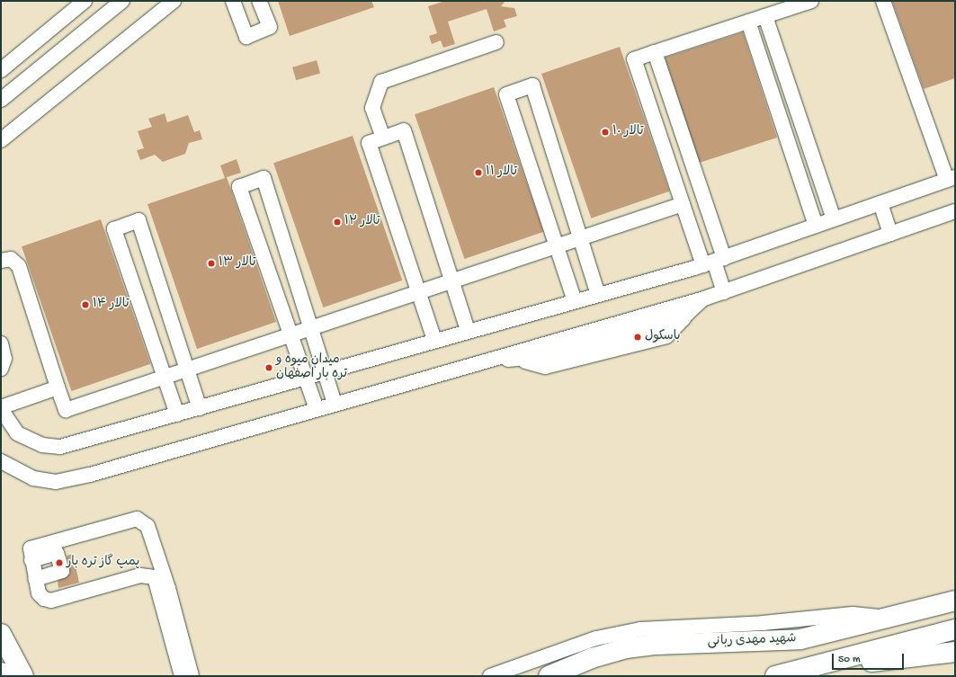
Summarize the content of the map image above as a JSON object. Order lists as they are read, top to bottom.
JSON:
{
  "streets": {
    "highway": ["شهید مهدی ربانی"]
  },
  "places": [
    "تالار ۱۰",
    "تالار ۱۱",
    "تالار ۱۲",
    "تالار ۱۳",
    "تالار ۱۴",
    "باسكول",
    "میدان میوه و تره بار اصفهان",
    "پمپ گاز تره بار"
  ],
  "scale_bar": "50 m"
}
